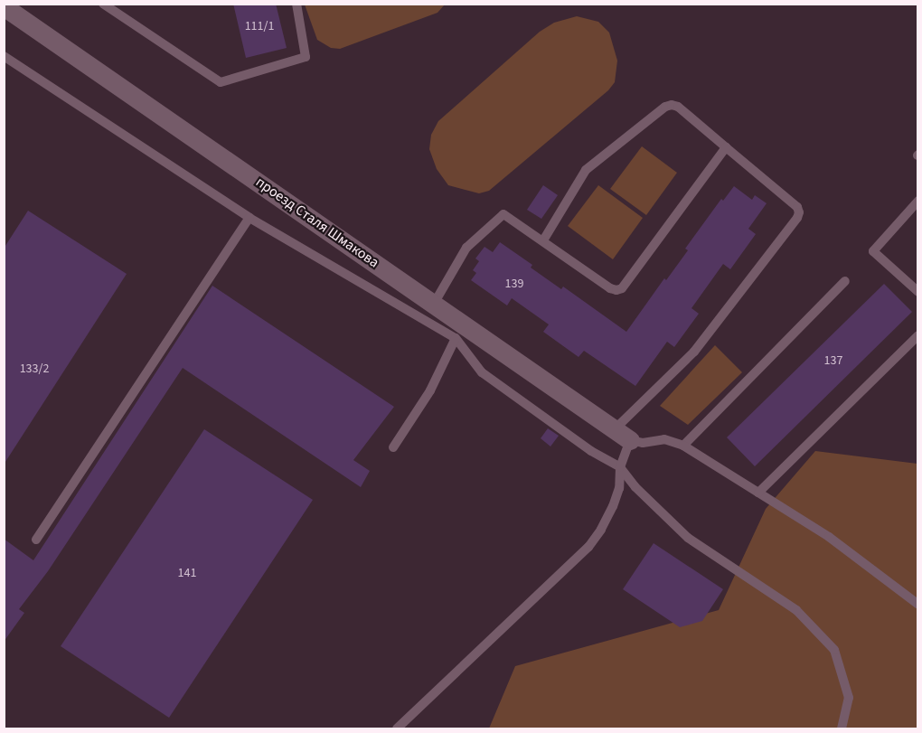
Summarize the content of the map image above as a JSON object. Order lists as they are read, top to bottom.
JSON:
{
  "streets": {
    "street": ["проезд Сталя Шмакова"]
  },
  "house_numbers": [
    "111/1",
    "139",
    "137",
    "133/2",
    "141"
  ]
}
